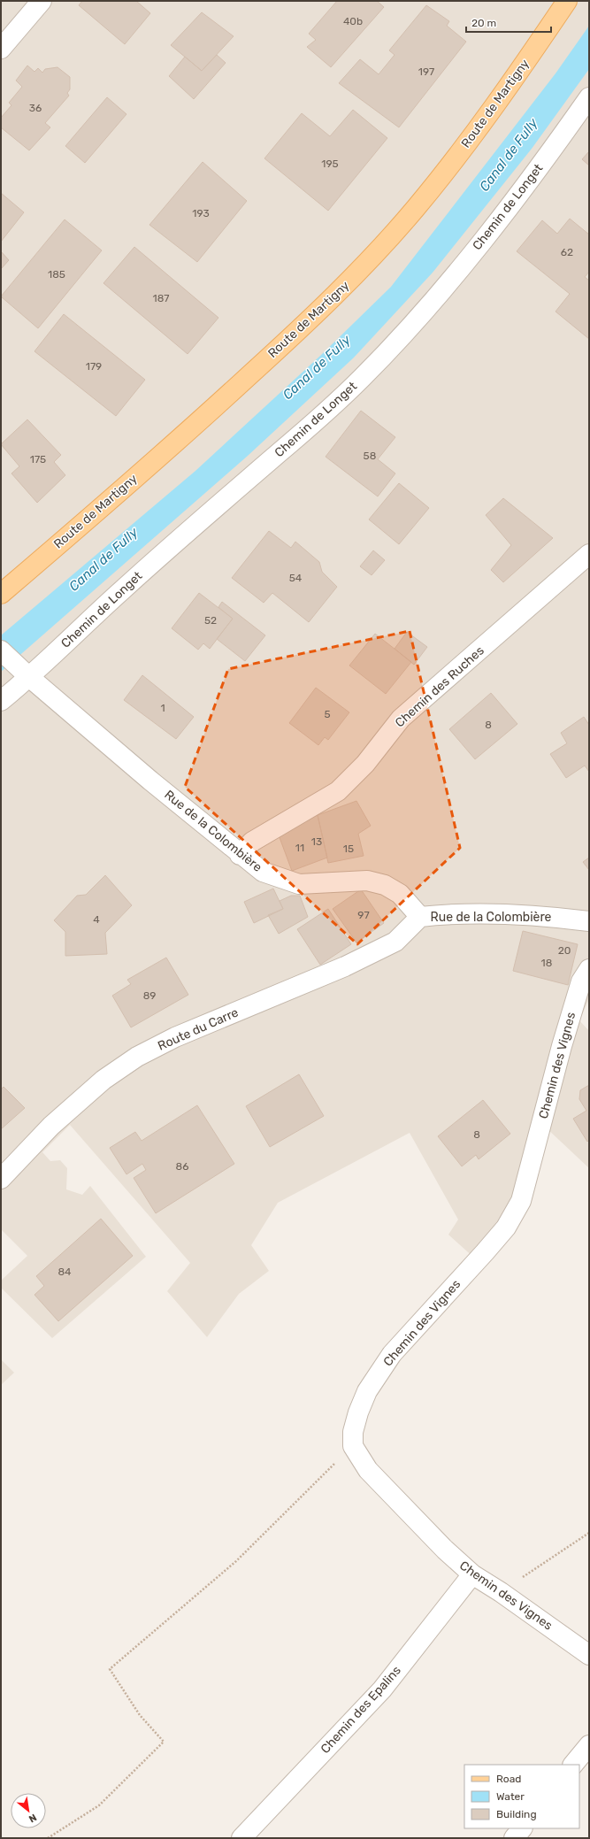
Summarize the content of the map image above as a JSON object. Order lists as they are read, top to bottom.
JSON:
{
  "streets": {
    "main road": ["Route de Martigny"],
    "street": [
      "Chemin de Longet",
      "Chemin des Ruches",
      "Rue de la Colombière",
      "Route du Carre",
      "Chemin des Vignes",
      "Chemin des Epalins"
    ]
  },
  "crossings": [
    ["Chemin de Longet", "Rue de la Colombière"],
    ["Chemin des Ruches", "Rue de la Colombière"],
    ["Rue de la Colombière", "Route du Carre"],
    ["Chemin des Vignes", "Chemin des Epalins"]
  ],
  "water": ["Canal de Fully"],
  "house_numbers": [
    "40b",
    "197",
    "36",
    "195",
    "193",
    "62",
    "185",
    "187",
    "179",
    "58",
    "175",
    "54",
    "52",
    "1",
    "5",
    "8",
    "13",
    "11",
    "15",
    "97",
    "4",
    "20",
    "18",
    "89",
    "8",
    "86",
    "84"
  ],
  "legend": ["Road", "Water", "Building"],
  "scale_bar": "20 m",
  "north": "bottom right"
}
